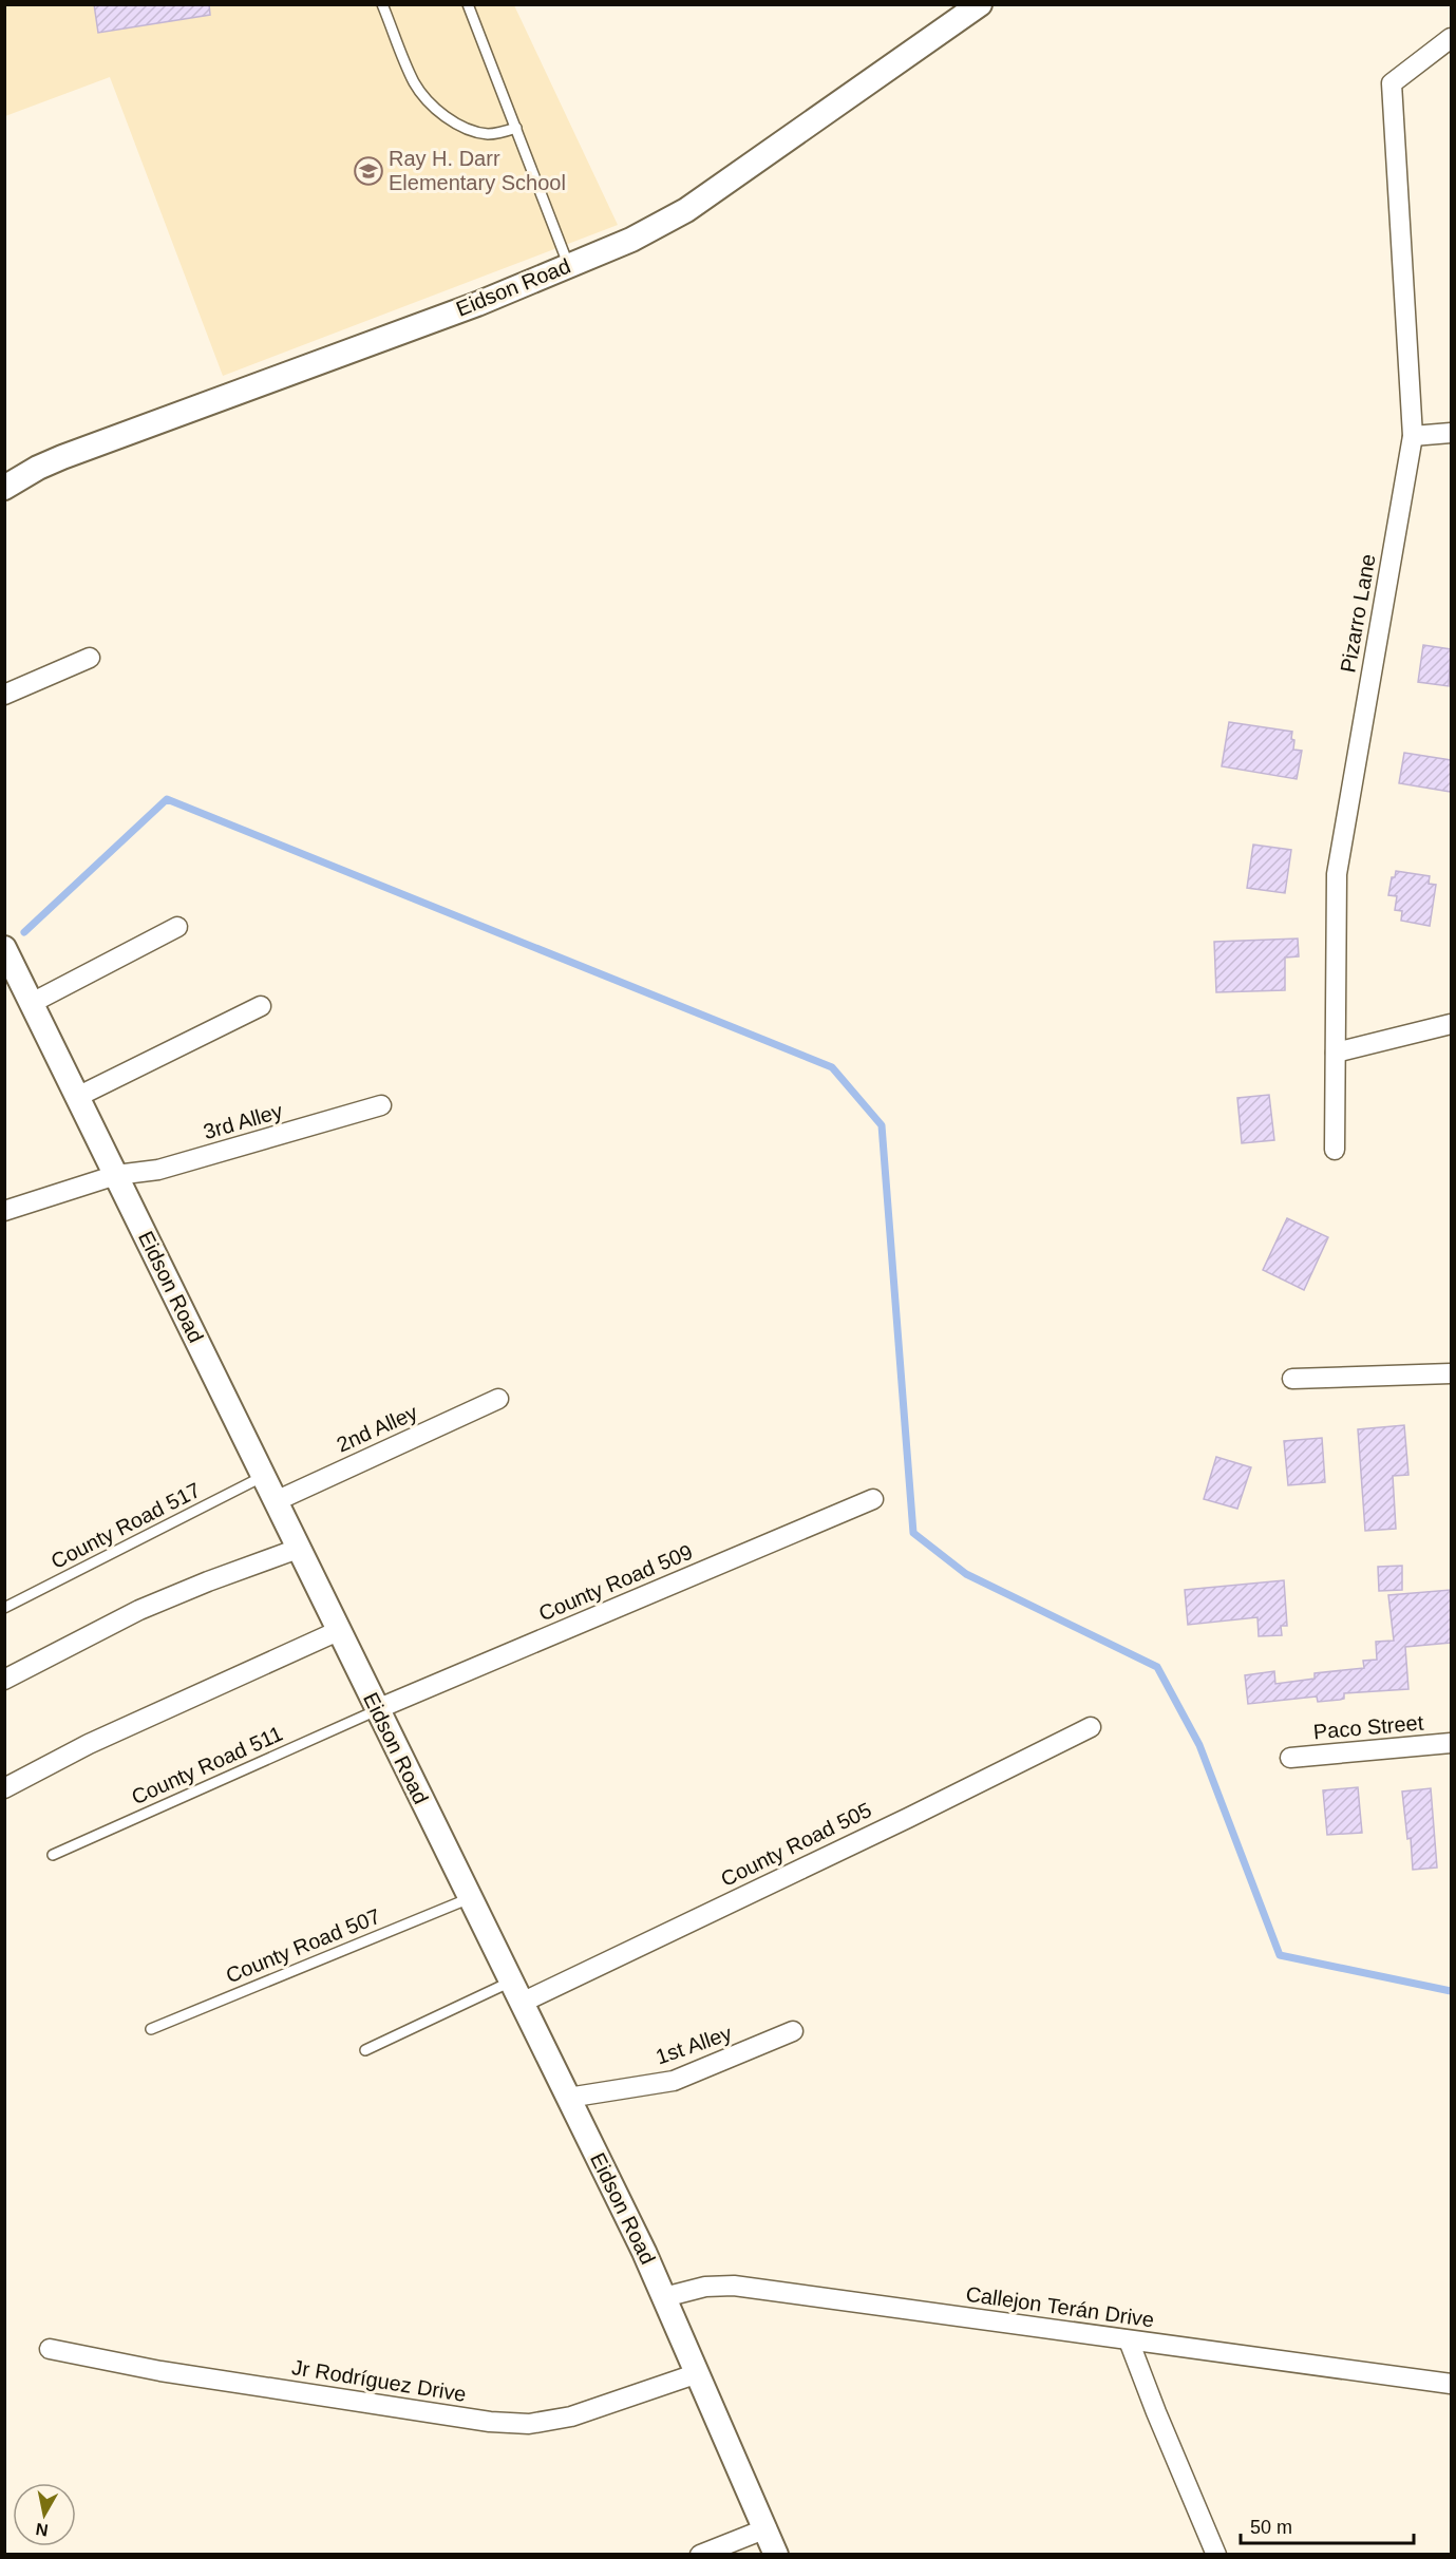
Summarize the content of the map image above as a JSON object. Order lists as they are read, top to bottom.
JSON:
{
  "streets": {
    "street": [
      "Eidson Road",
      "Pizarro Lane",
      "3rd Alley",
      "2nd Alley",
      "County Road 509",
      "Paco Street",
      "County Road 505",
      "1st Alley",
      "Callejon Terán Drive",
      "Jr Rodríguez Drive"
    ],
    "lane": ["County Road 517", "County Road 511", "County Road 507"]
  },
  "crossings": [
    ["Eidson Road", "3rd Alley"],
    ["Eidson Road", "2nd Alley"],
    ["Eidson Road", "County Road 517"],
    ["Eidson Road", "County Road 509"],
    ["Eidson Road", "County Road 511"],
    ["Eidson Road", "County Road 505"],
    ["Eidson Road", "County Road 507"],
    ["Eidson Road", "1st Alley"],
    ["Eidson Road", "Callejon Terán Drive"],
    ["Eidson Road", "Jr Rodríguez Drive"],
    ["County Road 509", "County Road 511"]
  ],
  "places": {
    "school or university": ["Ray H. Darr Elementary School"]
  },
  "scale_bar": "50 m",
  "north": "bottom"
}
